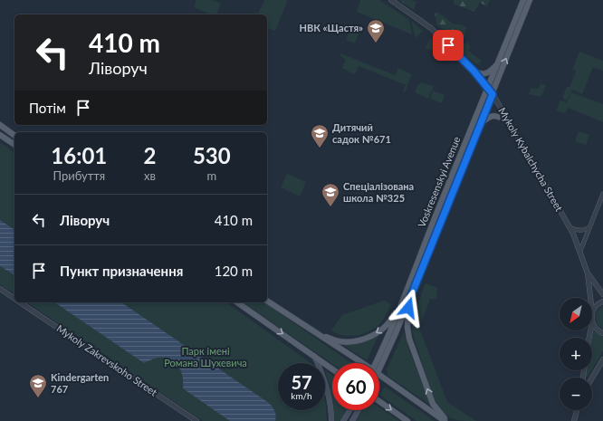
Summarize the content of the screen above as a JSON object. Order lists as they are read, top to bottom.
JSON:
{
  "streets": {
    "main road": ["Voskresenskyi Avenue"],
    "street": ["Mykoly Kybalchycha Street", "Mykoly Zakrevskoho Street"]
  },
  "crossings": [
    ["Mykoly Kybalchycha Street", "Voskresenskyi Avenue"]
  ],
  "parks": ["Парк імені Романа Шухевича"],
  "places": {
    "school or university": [
      "НВК «Щастя»",
      "Дитячий садок №671",
      "Спеціалізована школа №325",
      "Kindergarten 767"
    ]
  },
  "north": "bottom left",
  "page": {
    "turn": ["410 m", "Ліворуч"],
    "then": "Потім",
    "eta": [
      "16:01",
      "Прибуття",
      "2",
      "хв",
      "530",
      "m"
    ],
    "list": [
      {
        "name": "Ліворуч",
        "value": "410 m"
      },
      {
        "name": "Пункт призначення",
        "value": "120 m"
      }
    ],
    "map_buttons": ["+", "−"],
    "speed": "57 km/h",
    "limit": "60"
  }
}
